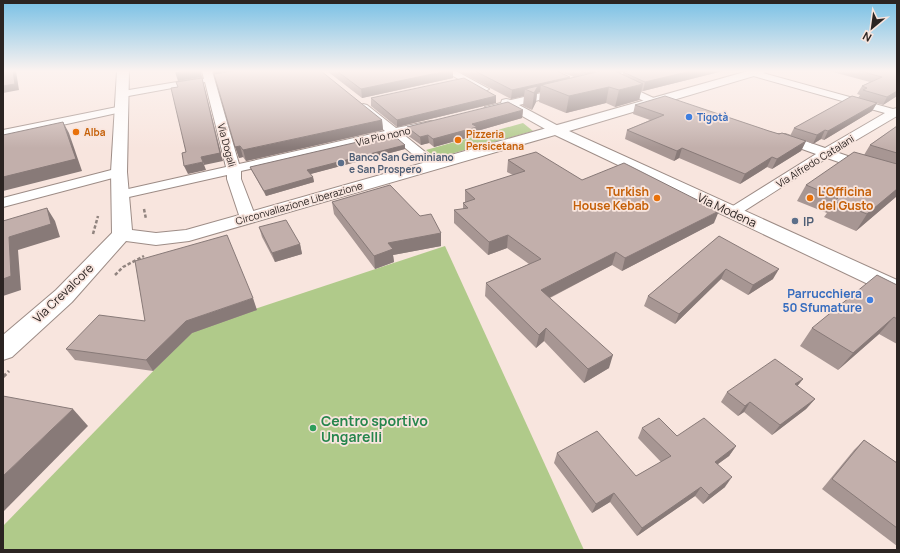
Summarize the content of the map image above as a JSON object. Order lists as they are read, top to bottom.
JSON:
{
  "streets": {
    "main road": ["Circonvallazione Liberazione", "Via Modena", "Via Crevalcore"],
    "street": ["Via Pio nono", "Via Dogali", "Via Alfredo Catalani"]
  },
  "crossings": [
    ["Via Pio nono", "Via Dogali"],
    ["Via Dogali", "Circonvallazione Liberazione"],
    ["Via Alfredo Catalani", "Via Modena"],
    ["Circonvallazione Liberazione", "Via Modena"],
    ["Circonvallazione Liberazione", "Via Crevalcore"]
  ],
  "places": [
    "Tigotà",
    "Alba",
    "Pizzeria Persicetana",
    "Banco San Geminiano e San Prospero",
    "Turkish House Kebab",
    "L'Officina del Gusto",
    "IP",
    "Parrucchiera 50 Sfumature",
    "Centro sportivo Ungarelli"
  ],
  "north": "bottom left"
}
